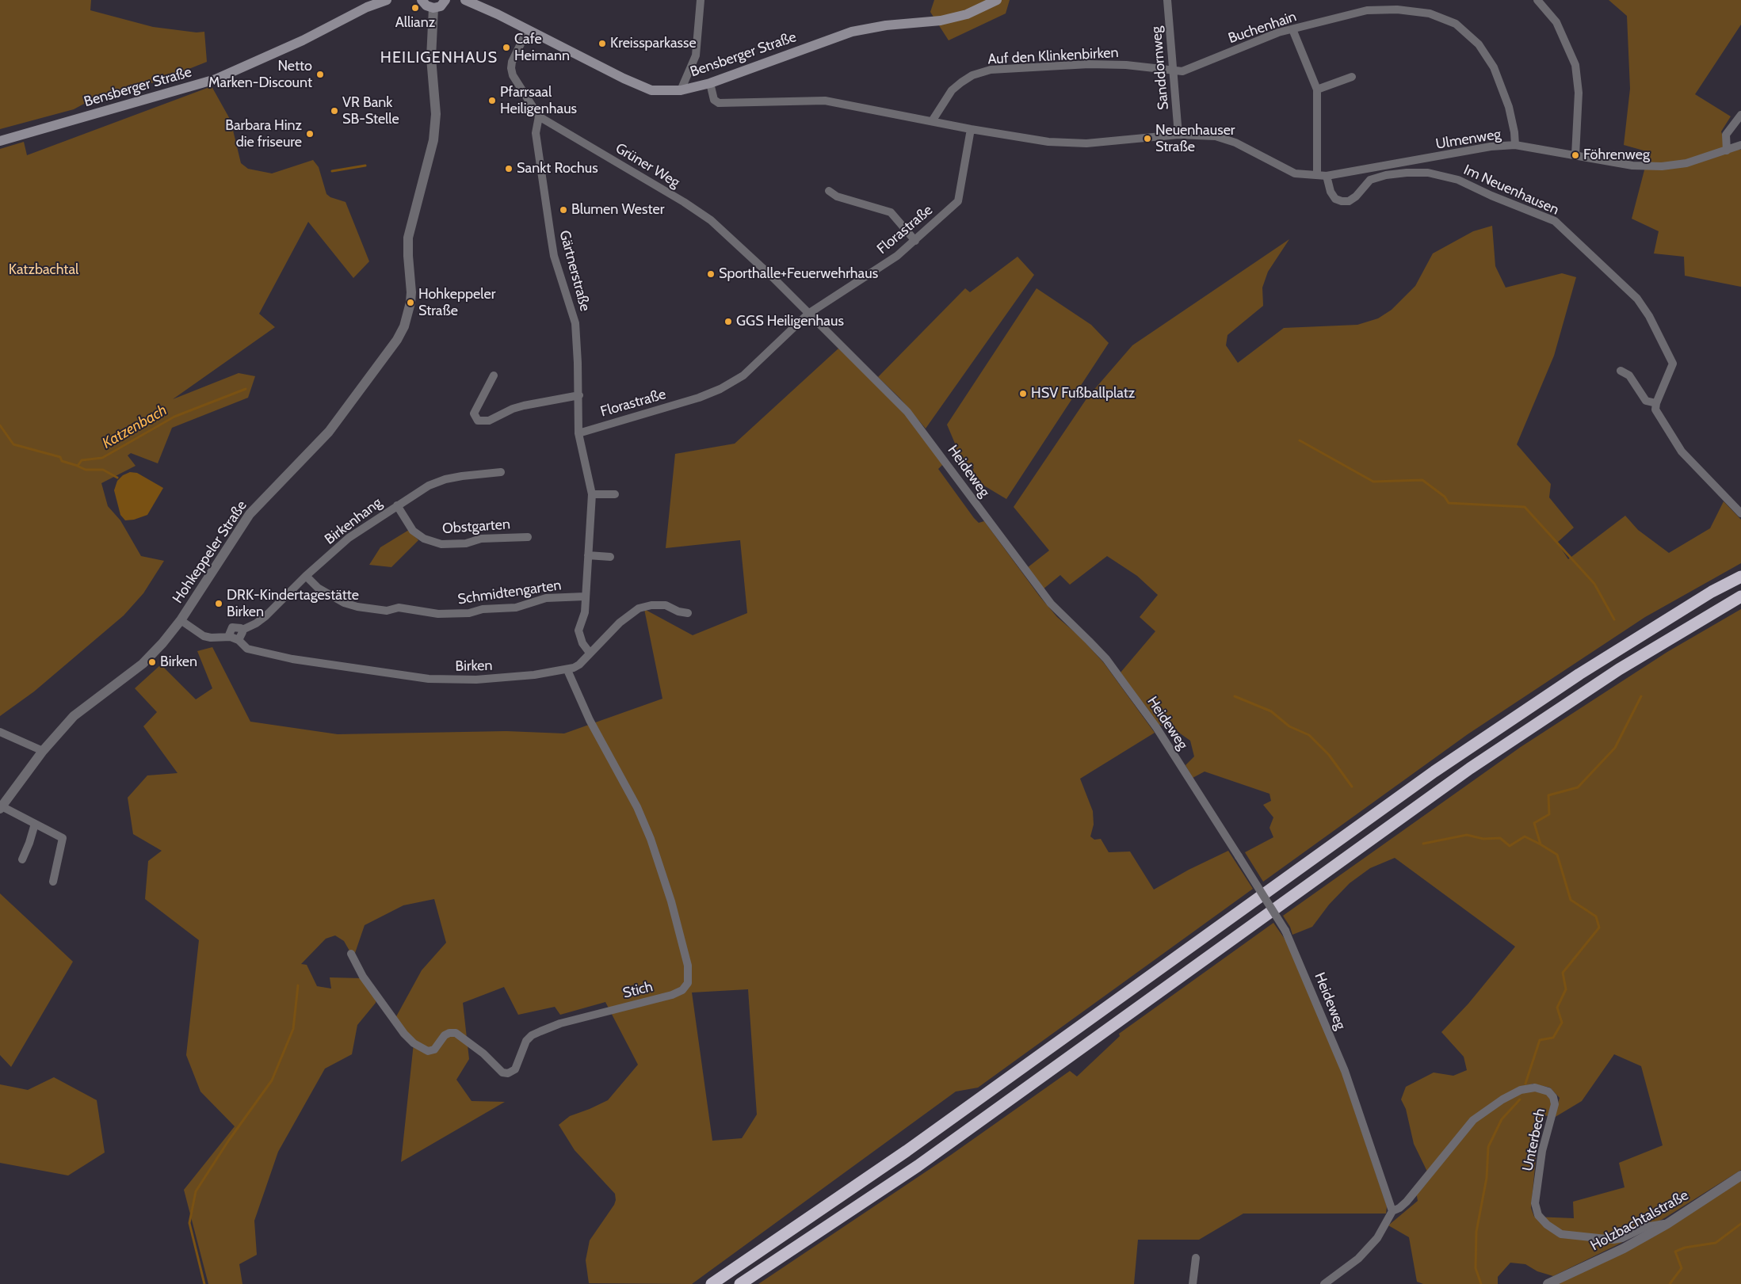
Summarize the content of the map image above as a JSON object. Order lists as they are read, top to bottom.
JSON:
{
  "streets": {
    "main road": ["Bensberger Straße"],
    "street": [
      "Buchenhain",
      "Auf den Klinkenbirken",
      "Sanddornweg",
      "Ulmenweg",
      "Grüner Weg",
      "Im Neuenhausen",
      "Florastraße",
      "Gärtnerstraße",
      "Heideweg",
      "Birkenhang",
      "Obstgarten",
      "Hohkeppeler Straße",
      "Schmidtengarten",
      "Birken",
      "Stich",
      "Unterbech",
      "Holzbachtalstraße"
    ]
  },
  "crossings": [
    ["Buchenhain", "Auf den Klinkenbirken"],
    ["Buchenhain", "Sanddornweg"],
    ["Buchenhain", "Ulmenweg"],
    ["Bensberger Straße", "Grüner Weg"],
    ["Auf den Klinkenbirken", "Sanddornweg"],
    ["Ulmenweg", "Im Neuenhausen"],
    ["Grüner Weg", "Florastraße"],
    ["Grüner Weg", "Gärtnerstraße"],
    ["Grüner Weg", "Heideweg"],
    ["Florastraße", "Gärtnerstraße"],
    ["Florastraße", "Heideweg"],
    ["Heideweg", "Unterbech"],
    ["Birkenhang", "Obstgarten"],
    ["Birkenhang", "Schmidtengarten"],
    ["Hohkeppeler Straße", "Birken"],
    ["Birken", "Stich"],
    ["Unterbech", "Holzbachtalstraße"]
  ],
  "districts": ["HEILIGENHAUS"],
  "water": ["Katzenbach"],
  "parks": ["Katzbachtal"],
  "places": [
    "Allianz",
    "Kreissparkasse",
    "Cafe Heimann",
    "Netto Marken-Discount",
    "Pfarrsaal Heiligenhaus",
    "VR Bank SB-Stelle",
    "Barbara Hinz die friseure",
    "Neuenhauser Straße",
    "Föhrenweg",
    "Sankt Rochus",
    "Blumen Wester",
    "Sporthalle+Feuerwehrhaus",
    "Hohkeppeler Straße",
    "GGS Heiligenhaus",
    "HSV Fußballplatz",
    "DRK-Kindertagestätte Birken",
    "Birken"
  ]
}
